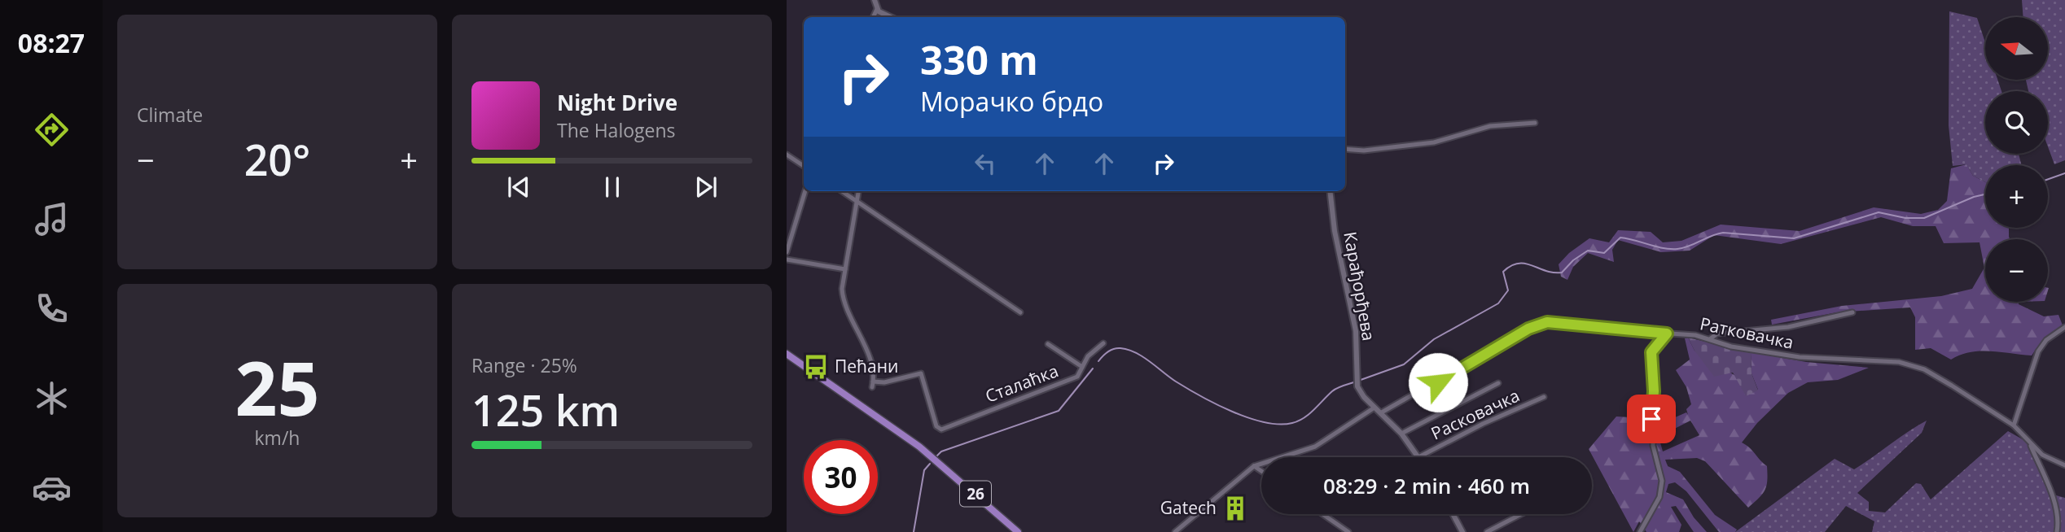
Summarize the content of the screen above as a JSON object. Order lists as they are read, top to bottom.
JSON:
{
  "streets": {
    "main road": ["26"],
    "street": [
      "Карађорђева",
      "Ратковачка",
      "Сталаћка",
      "Расковачка"
    ]
  },
  "crossings": [
    ["Карађорђева", "Ратковачка"],
    ["Карађорђева", "Расковачка"]
  ],
  "places": {
    "bus stop": ["Пећани"],
    "building": ["Gatech"]
  },
  "north": "left",
  "page": {
    "tabs": "08:27",
    "tile": [
      "Climate",
      ["25", "km/h"],
      ["Range · 25%", "125 km"]
    ],
    "map_buttons": ["+", "−"],
    "turn": ["330 m", "Морачко брдо"],
    "song": ["Night Drive", "The Halogens"],
    "heat": ["−", "20°", "+"],
    "limit": "30",
    "trip": "08:29 · 2 min · 460 m"
  }
}
